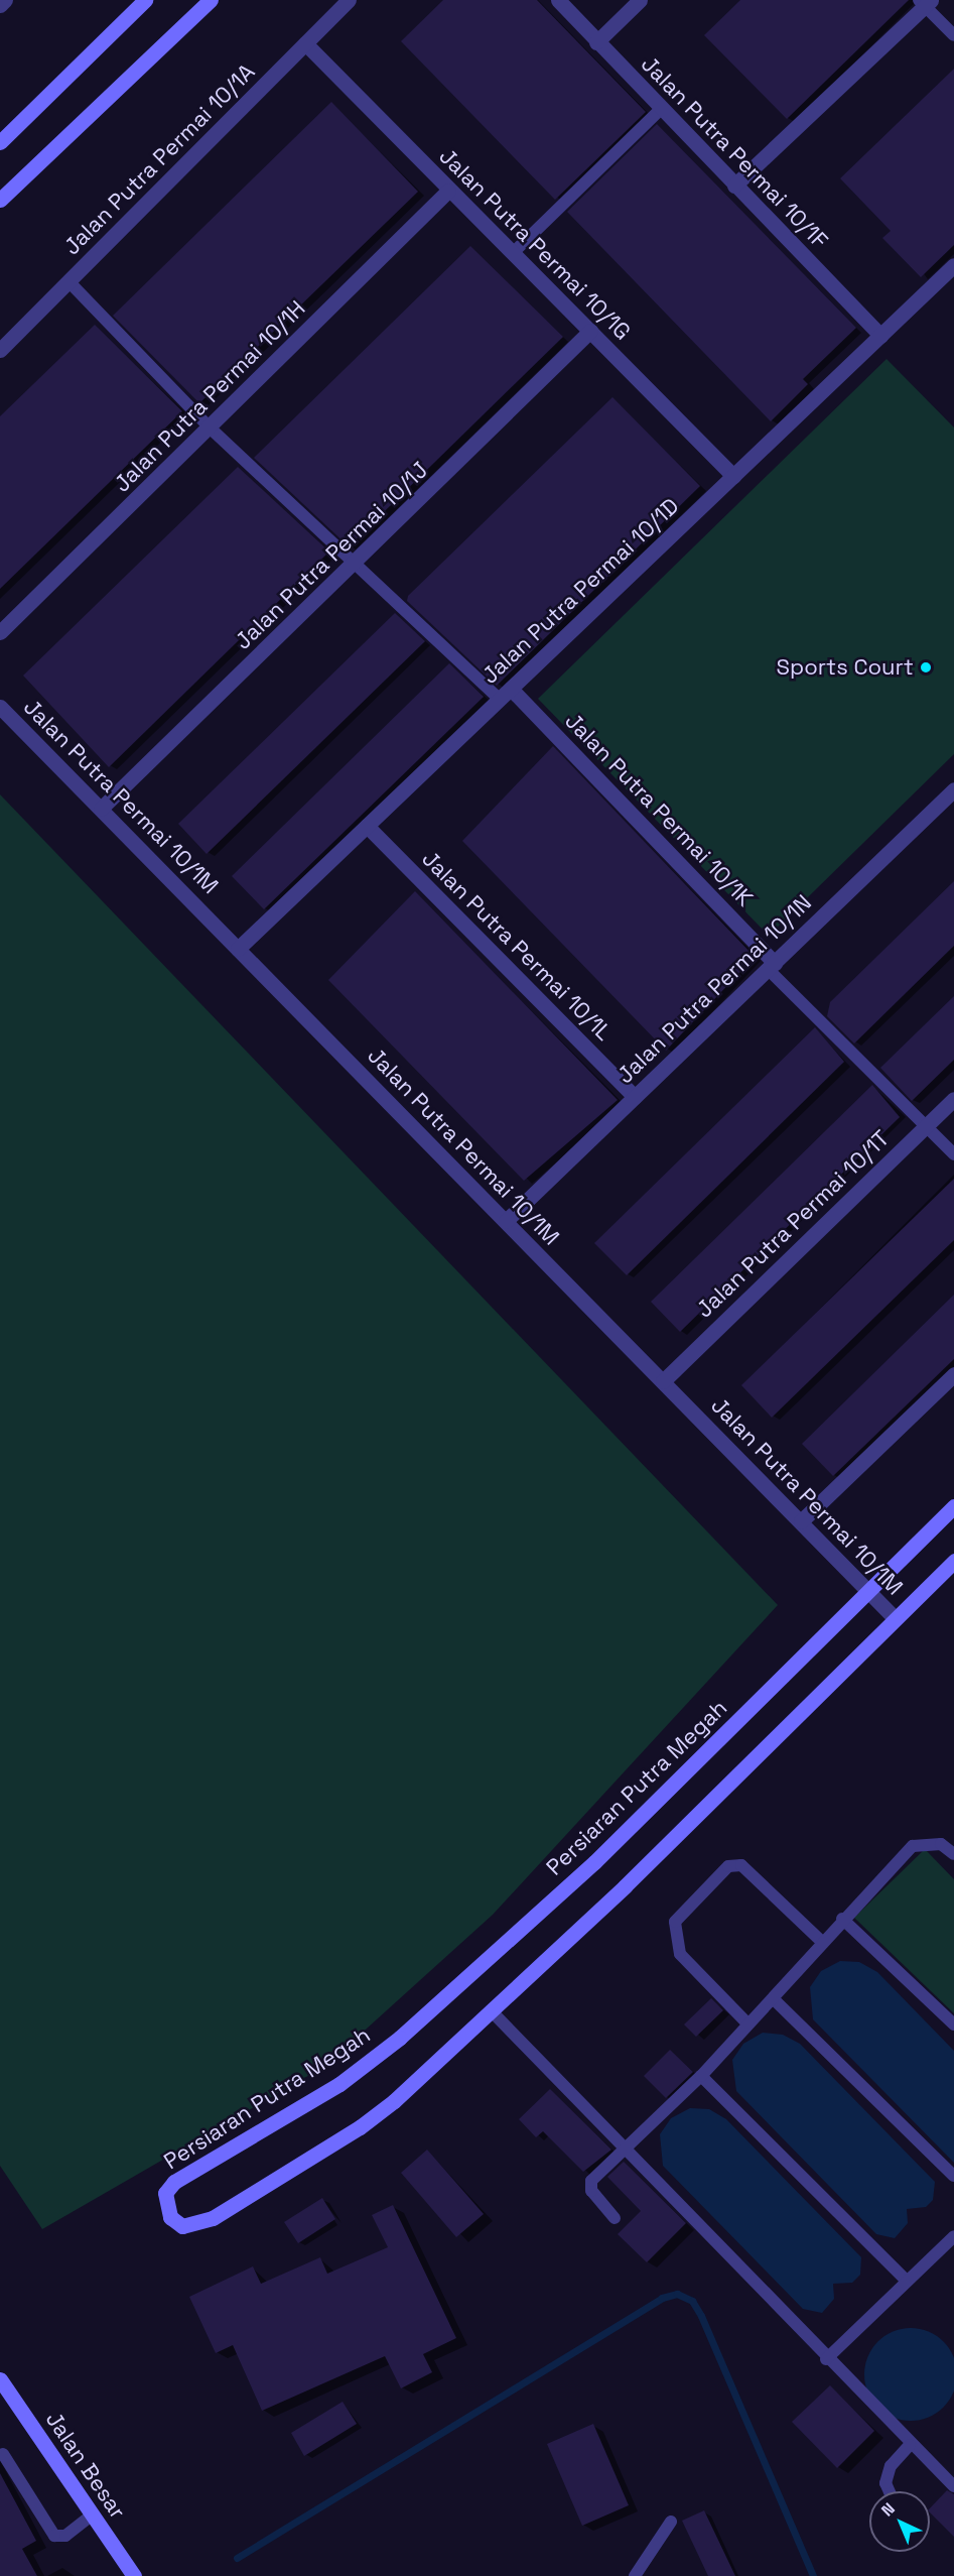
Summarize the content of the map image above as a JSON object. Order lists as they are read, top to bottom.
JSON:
{
  "streets": {
    "street": [
      "Jalan Putra Permai 10/1F",
      "Jalan Putra Permai 10/1A",
      "Jalan Putra Permai 10/1G",
      "Jalan Putra Permai 10/1H",
      "Jalan Putra Permai 10/1J",
      "Jalan Putra Permai 10/1D",
      "Jalan Putra Permai 10/1M",
      "Jalan Putra Permai 10/1K",
      "Jalan Putra Permai 10/1L",
      "Jalan Putra Permai 10/1N",
      "Jalan Putra Permai 10/1T",
      "Persiaran Putra Megah",
      "Jalan Besar"
    ]
  },
  "crossings": [
    ["Jalan Putra Permai 10/1F", "Jalan Putra Permai 10/1D"],
    ["Jalan Putra Permai 10/1A", "Jalan Putra Permai 10/1G"],
    ["Jalan Putra Permai 10/1G", "Jalan Putra Permai 10/1H"],
    ["Jalan Putra Permai 10/1G", "Jalan Putra Permai 10/1J"],
    ["Jalan Putra Permai 10/1G", "Jalan Putra Permai 10/1D"],
    ["Jalan Putra Permai 10/1J", "Jalan Putra Permai 10/1M"],
    ["Jalan Putra Permai 10/1D", "Jalan Putra Permai 10/1M"],
    ["Jalan Putra Permai 10/1D", "Jalan Putra Permai 10/1K"],
    ["Jalan Putra Permai 10/1D", "Jalan Putra Permai 10/1L"],
    ["Jalan Putra Permai 10/1M", "Jalan Putra Permai 10/1N"],
    ["Jalan Putra Permai 10/1M", "Jalan Putra Permai 10/1T"],
    ["Jalan Putra Permai 10/1M", "Persiaran Putra Megah"],
    ["Jalan Putra Permai 10/1K", "Jalan Putra Permai 10/1N"],
    ["Jalan Putra Permai 10/1L", "Jalan Putra Permai 10/1N"]
  ],
  "places": ["Sports Court"],
  "north": "top left"
}
